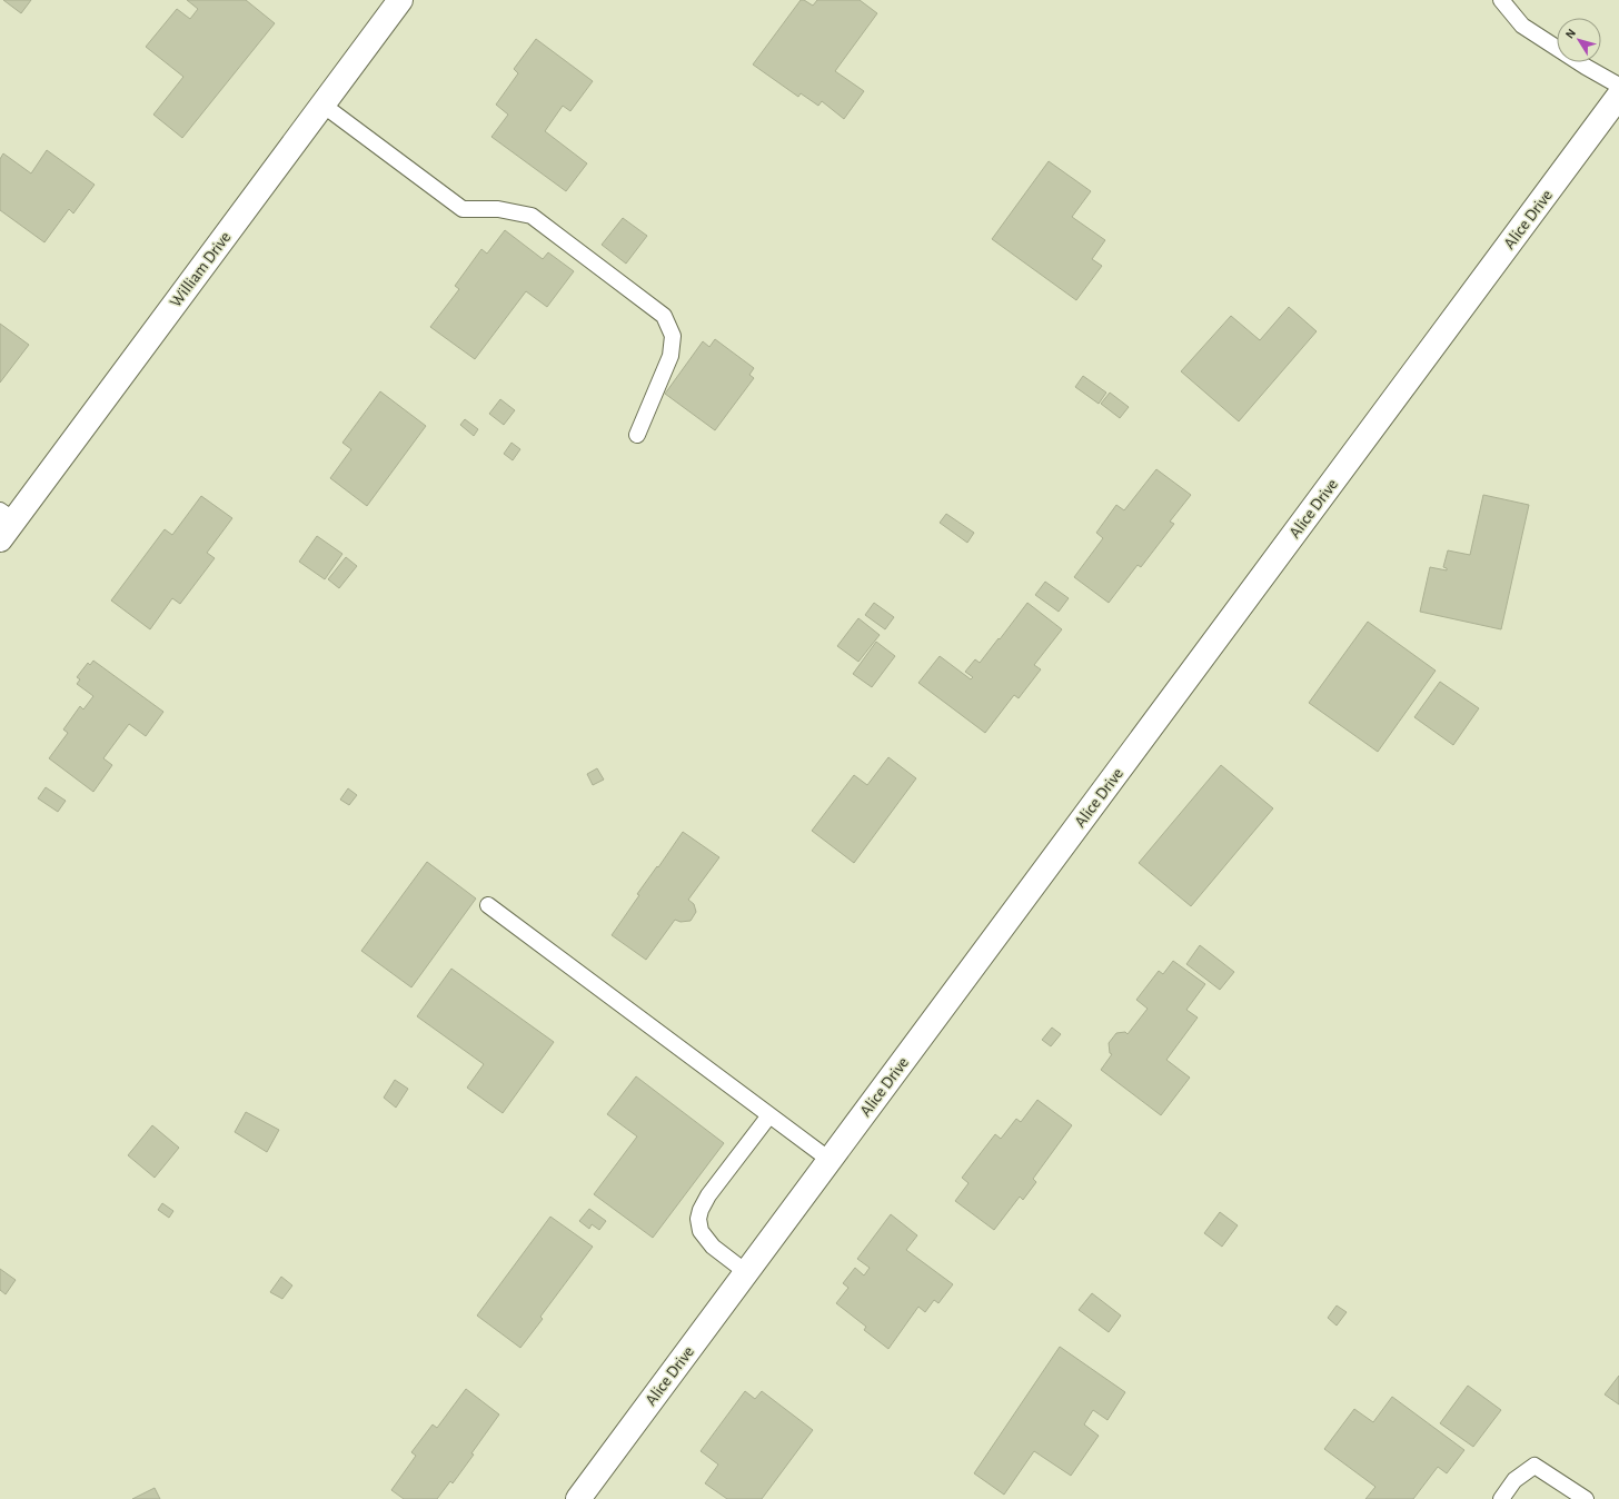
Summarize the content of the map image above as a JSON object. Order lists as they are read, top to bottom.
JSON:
{
  "streets": {
    "street": ["Alice Drive", "William Drive"]
  },
  "north": "top left"
}
